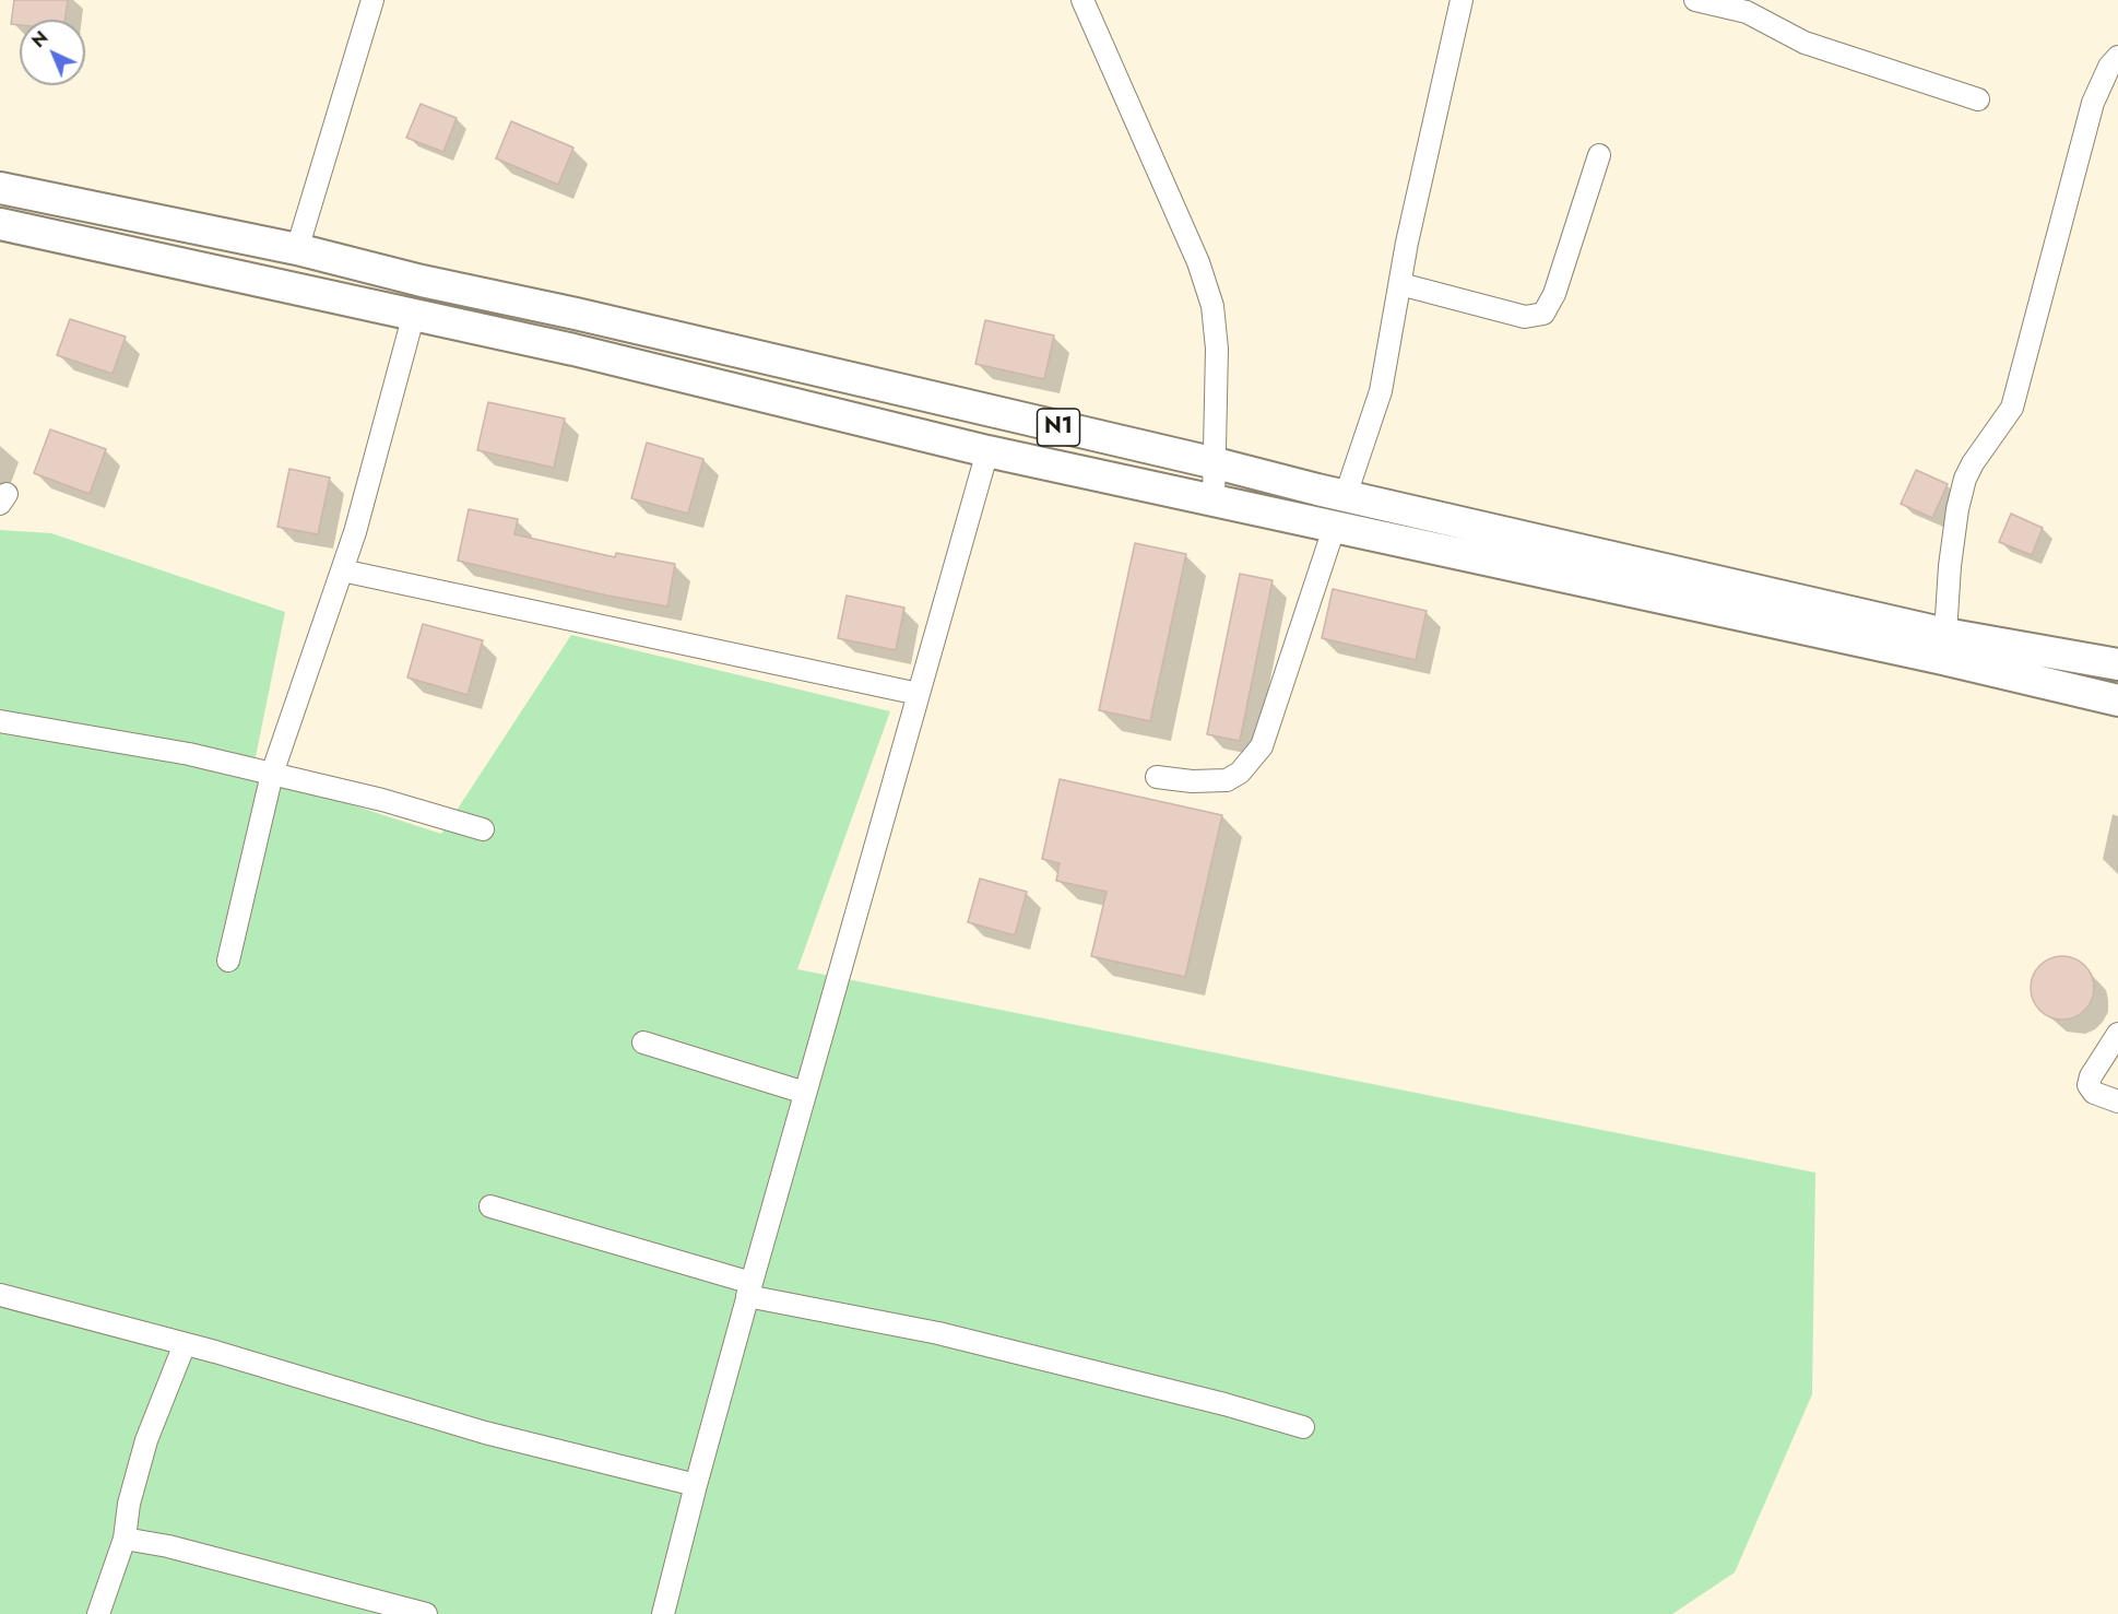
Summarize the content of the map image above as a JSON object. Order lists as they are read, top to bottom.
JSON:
{
  "streets": {
    "highway": ["N1"]
  },
  "north": "top left"
}
